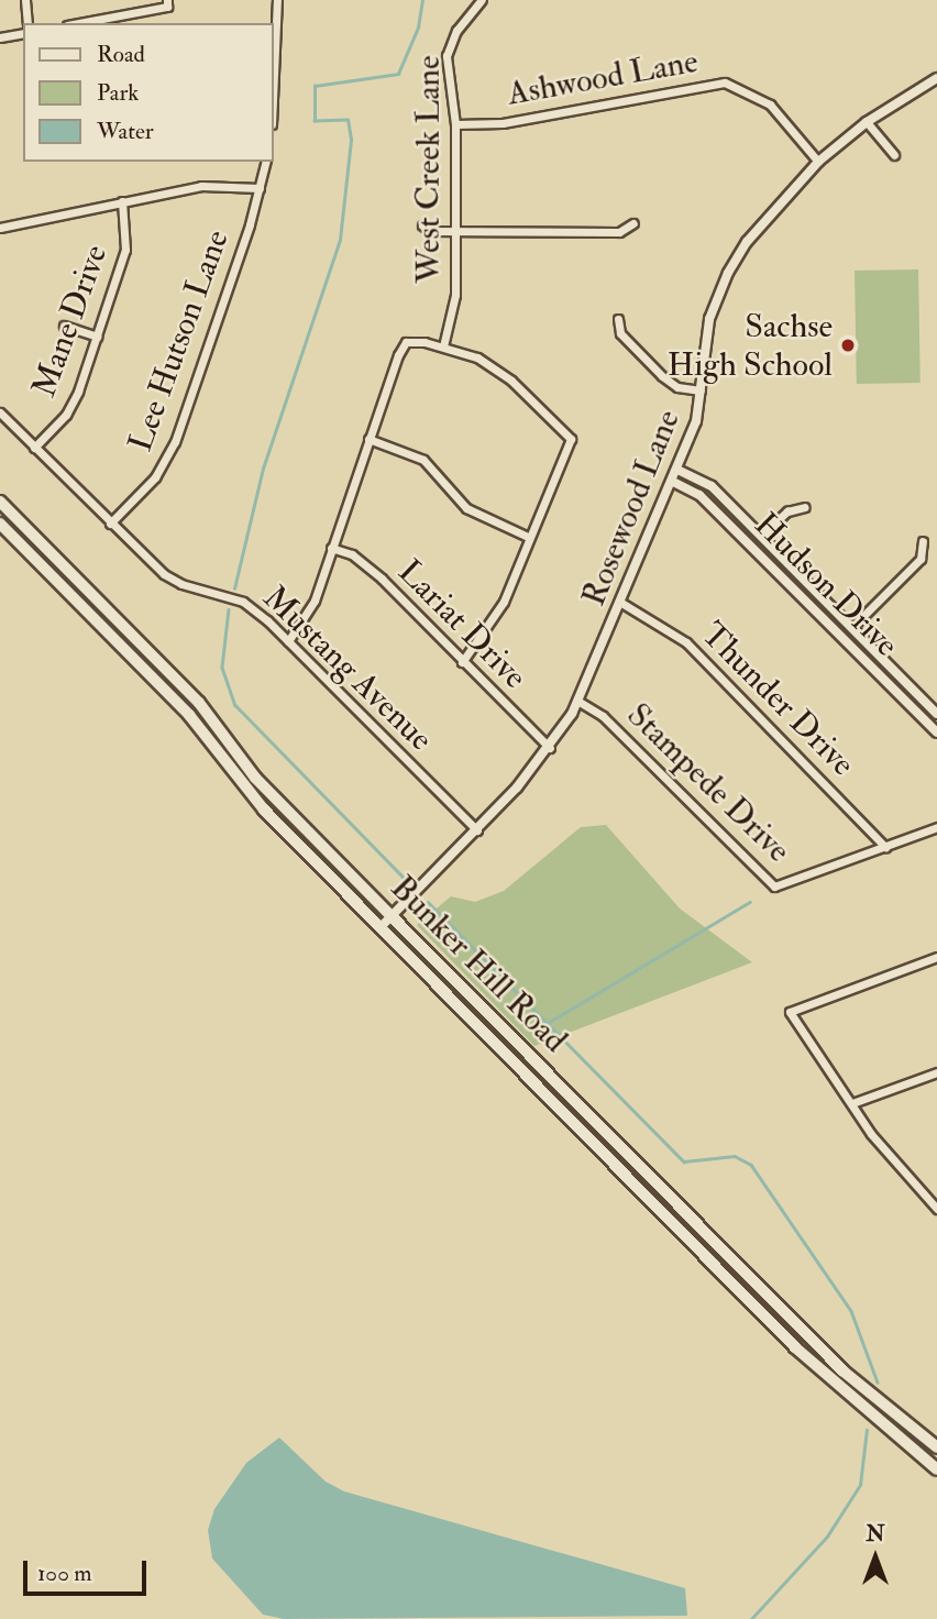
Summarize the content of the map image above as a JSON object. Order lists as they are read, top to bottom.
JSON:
{
  "streets": {
    "main road": ["Bunker Hill Road"],
    "street": [
      "Ashwood Lane",
      "West Creek Lane",
      "Mane Drive",
      "Lee Hutson Lane",
      "Rosewood Lane",
      "Hudson Drive",
      "Lariat Drive",
      "Mustang Avenue",
      "Thunder Drive",
      "Stampede Drive"
    ]
  },
  "crossings": [
    ["Ashwood Lane", "West Creek Lane"],
    ["Ashwood Lane", "Rosewood Lane"],
    ["Mane Drive", "Mustang Avenue"],
    ["Lee Hutson Lane", "Mustang Avenue"],
    ["Rosewood Lane", "Hudson Drive"],
    ["Rosewood Lane", "Lariat Drive"],
    ["Rosewood Lane", "Mustang Avenue"],
    ["Rosewood Lane", "Thunder Drive"],
    ["Rosewood Lane", "Stampede Drive"],
    ["Rosewood Lane", "Bunker Hill Road"],
    ["Thunder Drive", "Stampede Drive"]
  ],
  "places": ["Sachse High School"],
  "legend": ["Road", "Park", "Water"],
  "scale_bar": "100 m",
  "north": "top"
}
